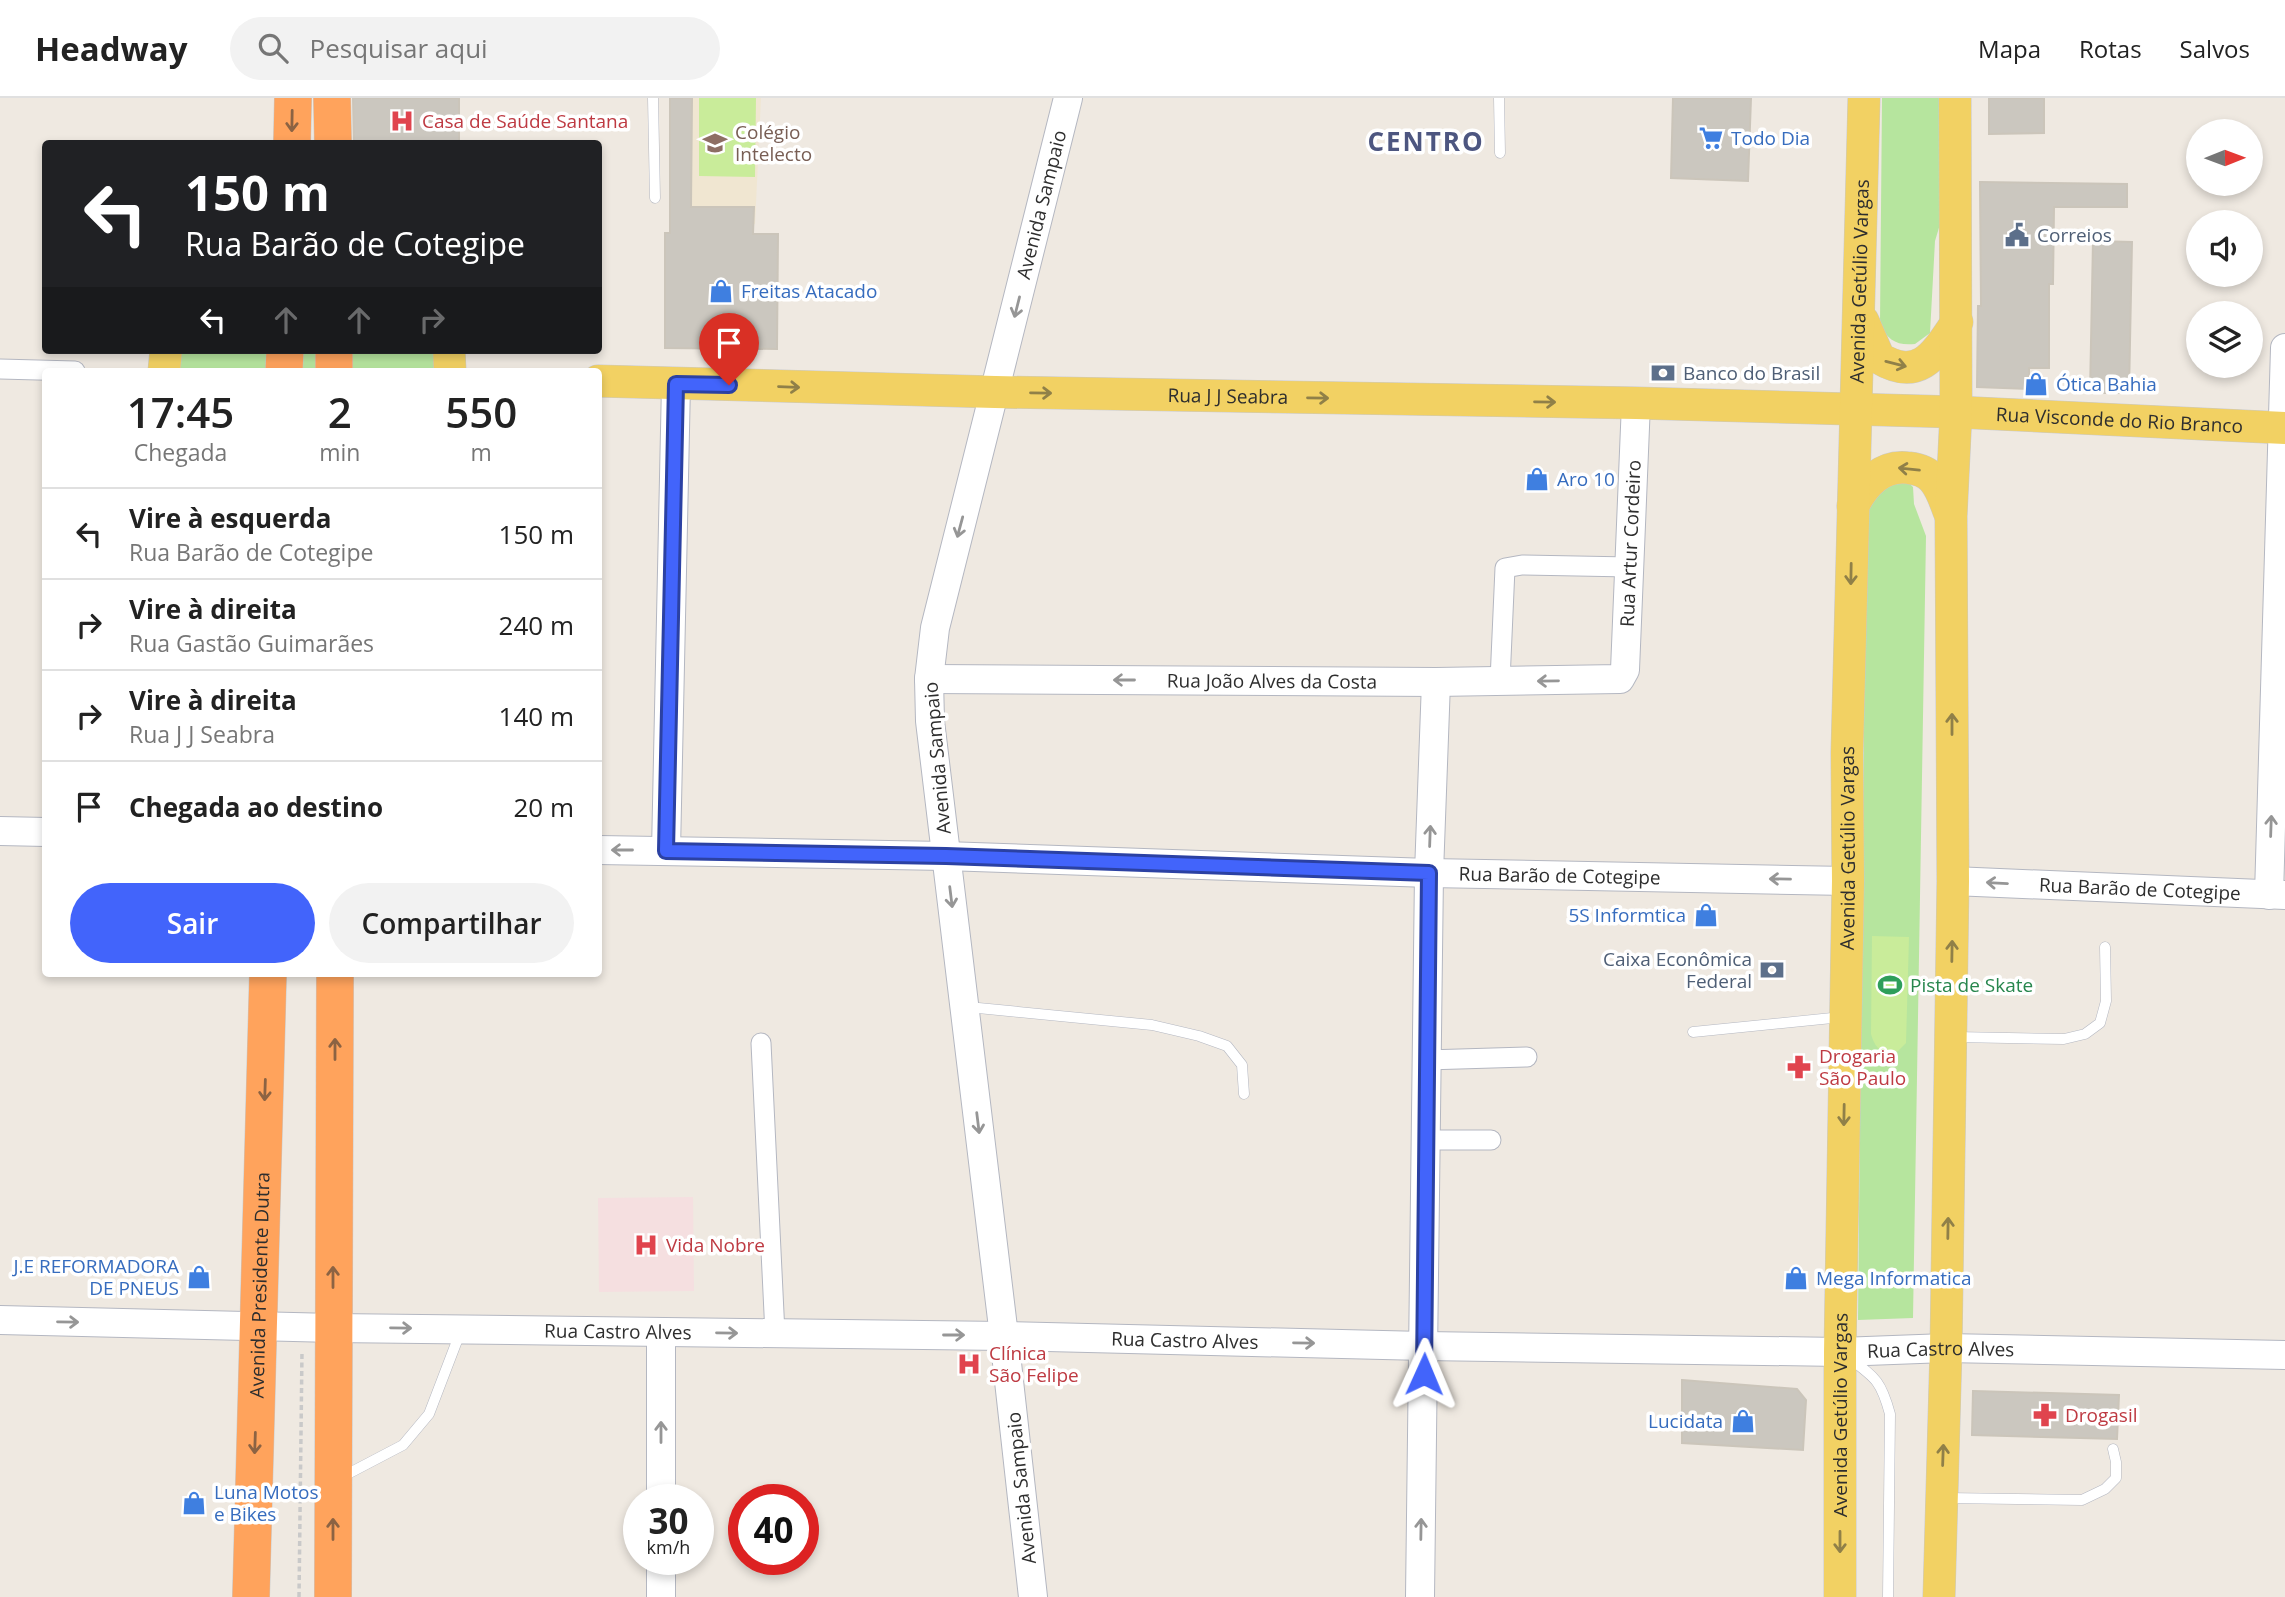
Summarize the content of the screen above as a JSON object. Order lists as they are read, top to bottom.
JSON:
{
  "streets": {
    "highway": ["Avenida Presidente Dutra"],
    "main road": ["Avenida Getúlio Vargas", "Rua J J Seabra", "Rua Visconde do Rio Branco"],
    "street": [
      "Avenida Sampaio",
      "Rua Artur Cordeiro",
      "Rua João Alves da Costa",
      "Rua Barão de Cotegipe",
      "Rua Castro Alves"
    ]
  },
  "crossings": [
    ["Avenida Sampaio", "Rua J J Seabra"],
    ["Avenida Sampaio", "Rua João Alves da Costa"],
    ["Avenida Sampaio", "Rua Barão de Cotegipe"],
    ["Avenida Sampaio", "Rua Castro Alves"],
    ["Avenida Getúlio Vargas", "Rua J J Seabra"],
    ["Avenida Getúlio Vargas", "Rua Visconde do Rio Branco"],
    ["Avenida Getúlio Vargas", "Rua Barão de Cotegipe"],
    ["Avenida Getúlio Vargas", "Rua Castro Alves"],
    ["Rua J J Seabra", "Rua Visconde do Rio Branco"],
    ["Rua J J Seabra", "Rua Artur Cordeiro"],
    ["Rua Artur Cordeiro", "Rua João Alves da Costa"],
    ["Avenida Presidente Dutra", "Rua Castro Alves"]
  ],
  "one_way": [
    "Avenida Sampaio",
    "Rua J J Seabra",
    "Rua João Alves da Costa",
    "Rua Barão de Cotegipe",
    "Rua Castro Alves"
  ],
  "districts": ["CENTRO"],
  "places": {
    "hospital": ["Casa de Saúde Santana", "Vida Nobre", "Clínica São Felipe"],
    "supermarket": ["Todo Dia"],
    "school or university": ["Colégio Intelecto"],
    "public building": ["Correios"],
    "shop": [
      "Freitas Atacado",
      "Ótica Bahia",
      "Aro 10",
      "5S Informtica",
      "J.E REFORMADORA DE PNEUS",
      "Mega Informatica",
      "Lucidata",
      "Luna Motos e Bikes"
    ],
    "bank": ["Banco do Brasil", "Caixa Econômica Federal"],
    "sports": ["Pista de Skate"],
    "pharmacy": ["Drogaria São Paulo", "Drogasil"]
  },
  "north": "right",
  "page": {
    "header": "Headway",
    "search": "Pesquisar aqui",
    "nav": ["Mapa", "Rotas", "Salvos"],
    "turn": ["150 m", "Rua Barão de Cotegipe"],
    "eta": [
      "17:45",
      "Chegada",
      "2",
      "min",
      "550",
      "m"
    ],
    "list": [
      {
        "name": "Vire à esquerda",
        "note": "Rua Barão de Cotegipe",
        "value": "150 m"
      },
      {
        "name": "Vire à direita",
        "note": "Rua Gastão Guimarães",
        "value": "240 m"
      },
      {
        "name": "Vire à direita",
        "note": "Rua J J Seabra",
        "value": "140 m"
      },
      {
        "name": "Chegada ao destino",
        "value": "20 m"
      }
    ],
    "buttons": ["Sair", "Compartilhar"],
    "speed": "30 km/h",
    "limit": "40"
  }
}
